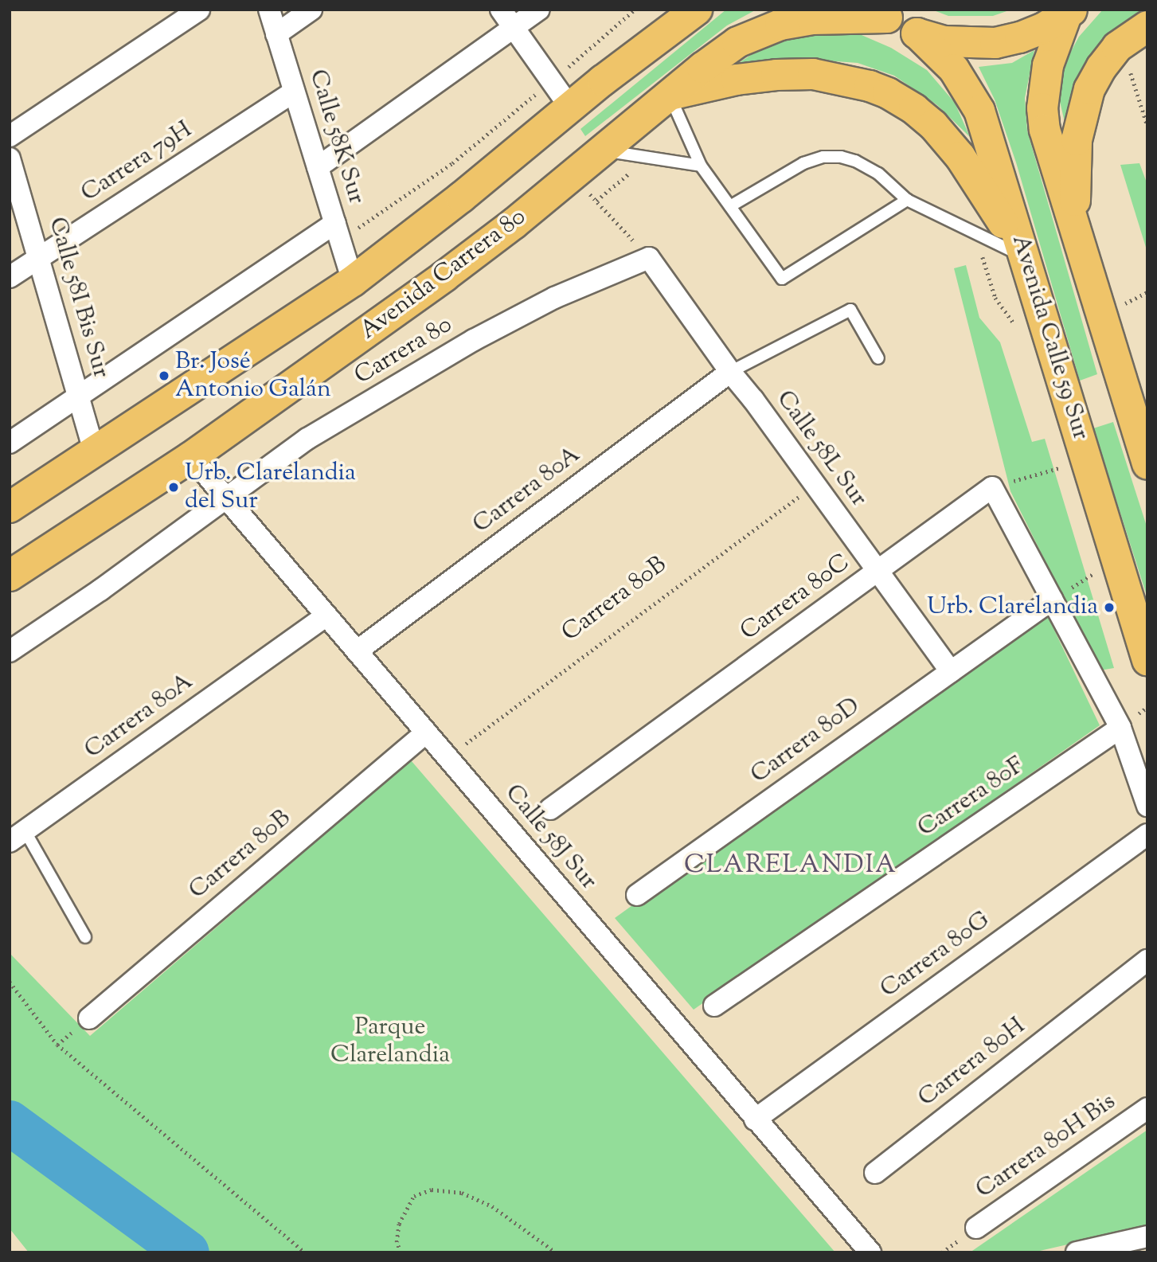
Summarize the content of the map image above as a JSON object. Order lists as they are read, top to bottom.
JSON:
{
  "streets": {
    "main road": ["Avenida Carrera 80", "Avenida Calle 59 Sur"],
    "street": [
      "Calle 58K Sur",
      "Carrera 79H",
      "Calle 58I Bis Sur",
      "Carrera 80",
      "Calle 58L Sur",
      "Carrera 80A",
      "Carrera 80C",
      "Carrera 80B",
      "Carrera 80D",
      "Carrera 80F",
      "Calle 58J Sur",
      "Carrera 80G",
      "Carrera 80H",
      "Carrera 80H Bis"
    ]
  },
  "crossings": [
    ["Calle 58K Sur", "Carrera 79H"],
    ["Carrera 79H", "Calle 58I Bis Sur"],
    ["Avenida Carrera 80", "Calle 58J Sur"],
    ["Carrera 80", "Calle 58L Sur"],
    ["Carrera 80", "Calle 58J Sur"],
    ["Calle 58L Sur", "Carrera 80A"],
    ["Calle 58L Sur", "Carrera 80C"],
    ["Calle 58L Sur", "Carrera 80B"],
    ["Calle 58L Sur", "Carrera 80D"],
    ["Carrera 80A", "Calle 58J Sur"],
    ["Carrera 80B", "Calle 58J Sur"],
    ["Calle 58J Sur", "Carrera 80G"]
  ],
  "districts": ["CLARELANDIA"],
  "parks": ["Parque Clarelandia"],
  "places": ["Br. José Antonio Galán", "Urb. Clarelandia del Sur", "Urb. Clarelandia"]
}
